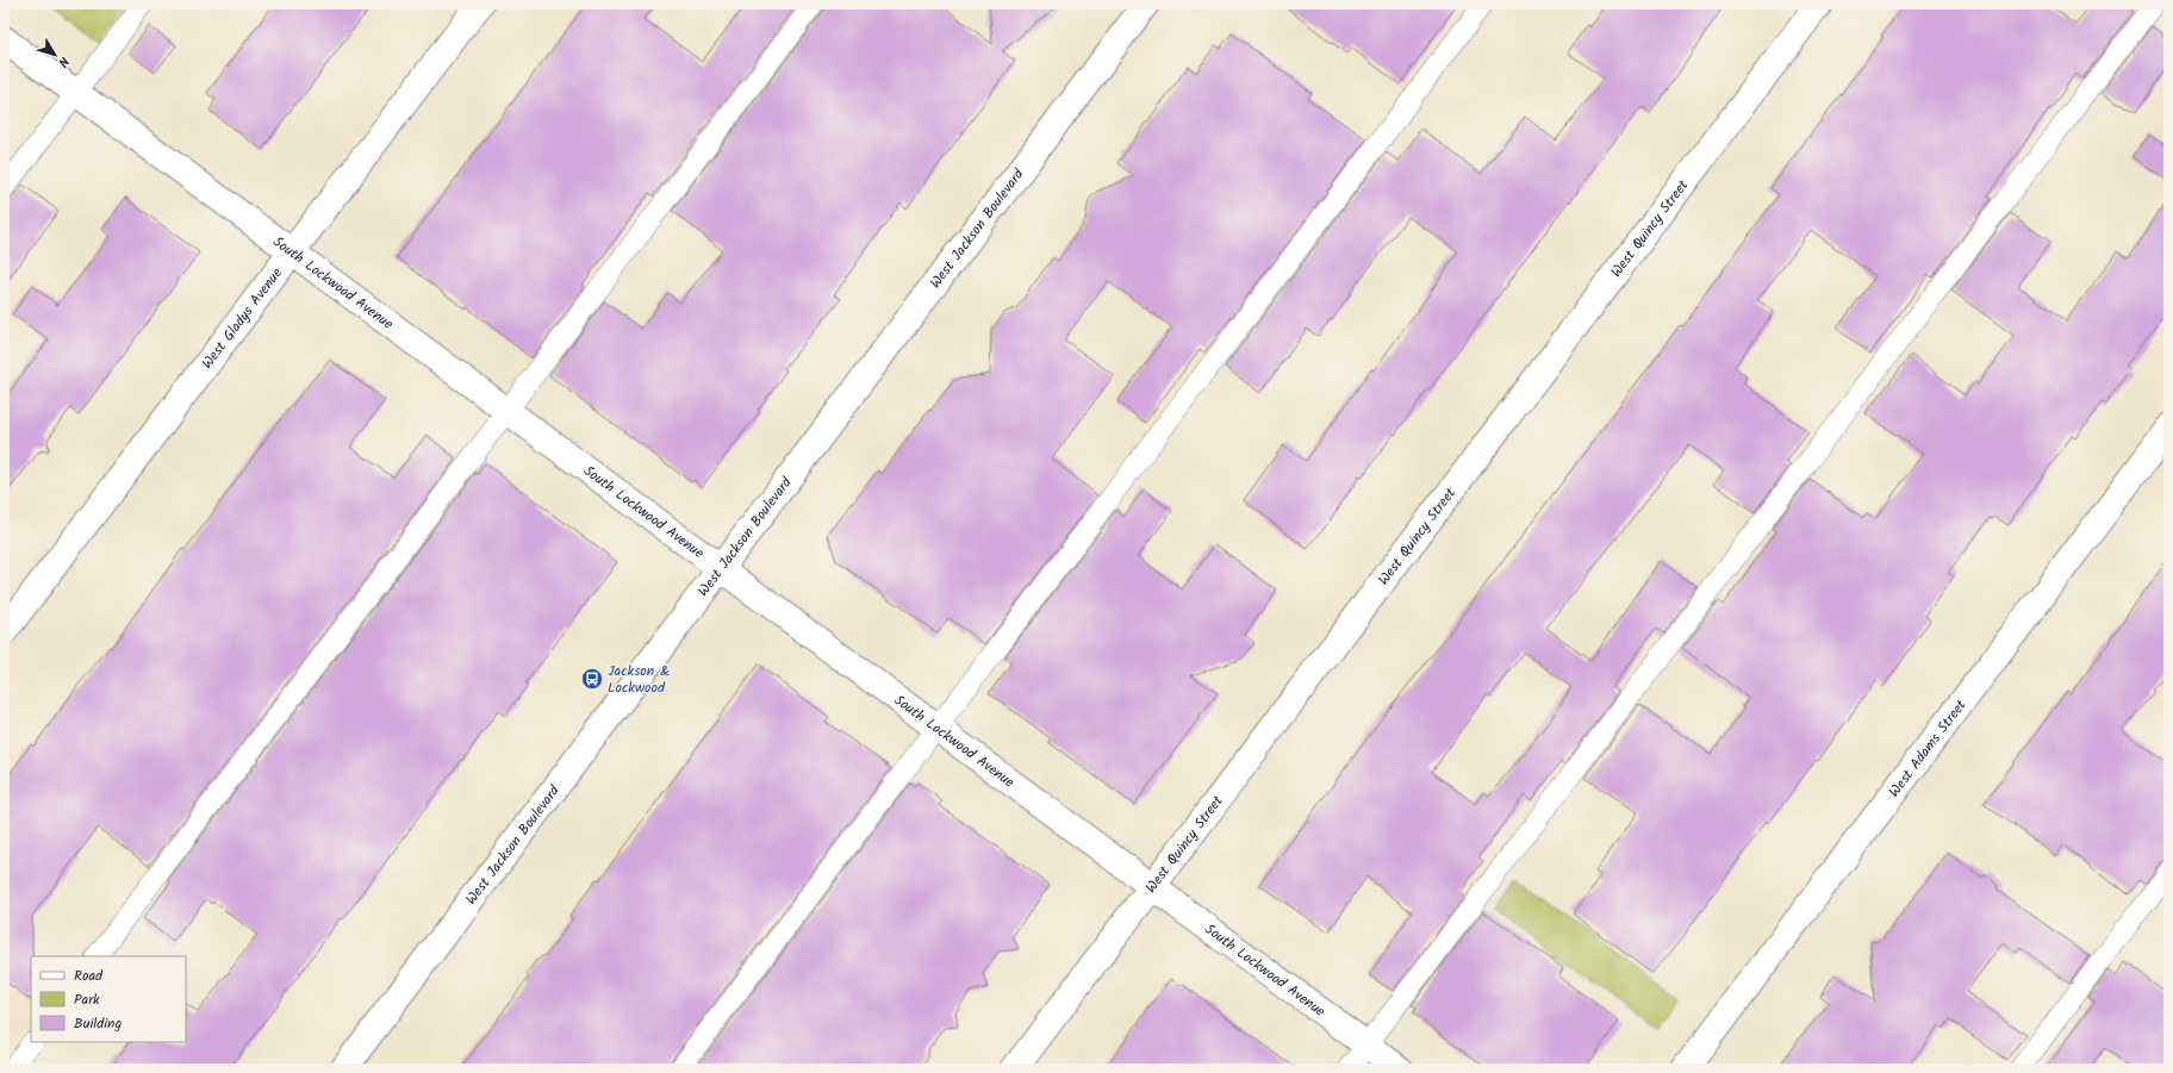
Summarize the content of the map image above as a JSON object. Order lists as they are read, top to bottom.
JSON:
{
  "streets": {
    "street": [
      "West Jackson Boulevard",
      "West Quincy Street",
      "South Lockwood Avenue",
      "West Gladys Avenue",
      "West Adams Street"
    ]
  },
  "crossings": [
    ["West Jackson Boulevard", "South Lockwood Avenue"],
    ["West Quincy Street", "South Lockwood Avenue"],
    ["South Lockwood Avenue", "West Gladys Avenue"]
  ],
  "places": {
    "bus stop": ["Jackson & Lockwood"]
  },
  "legend": ["Road", "Park", "Building"],
  "north": "bottom right"
}
